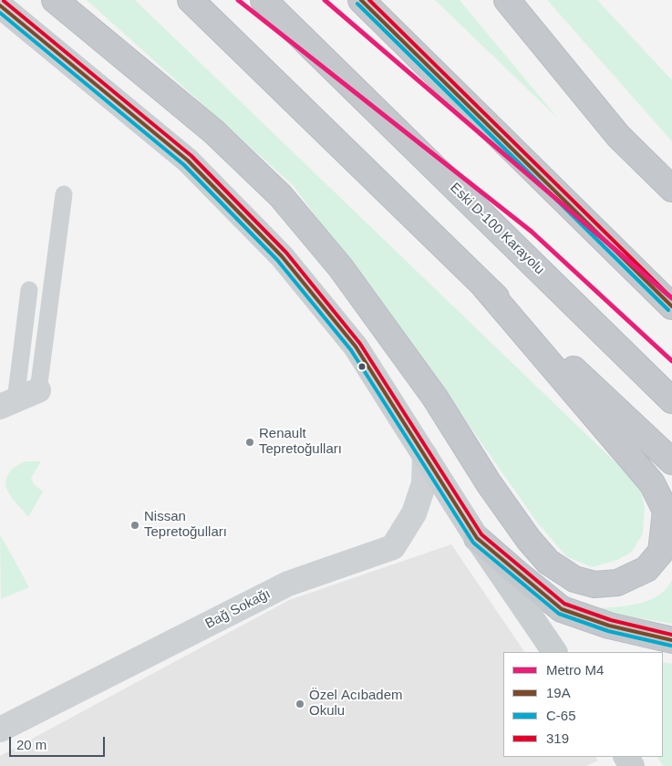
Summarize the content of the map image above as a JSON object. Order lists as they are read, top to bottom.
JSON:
{
  "streets": {
    "highway": ["Eski D-100 Karayolu"],
    "street": ["Bağ Sokağı"]
  },
  "places": ["Renault Tepretoğulları", "Nissan Tepretoğulları", "Özel Acıbadem Okulu"],
  "lines": [
    "metro line M4",
    "transit line 19A",
    "transit line 319",
    "transit line C-65"
  ],
  "legend": [
    "Metro M4",
    "19A",
    "C-65",
    "319"
  ],
  "scale_bar": "20 m"
}
